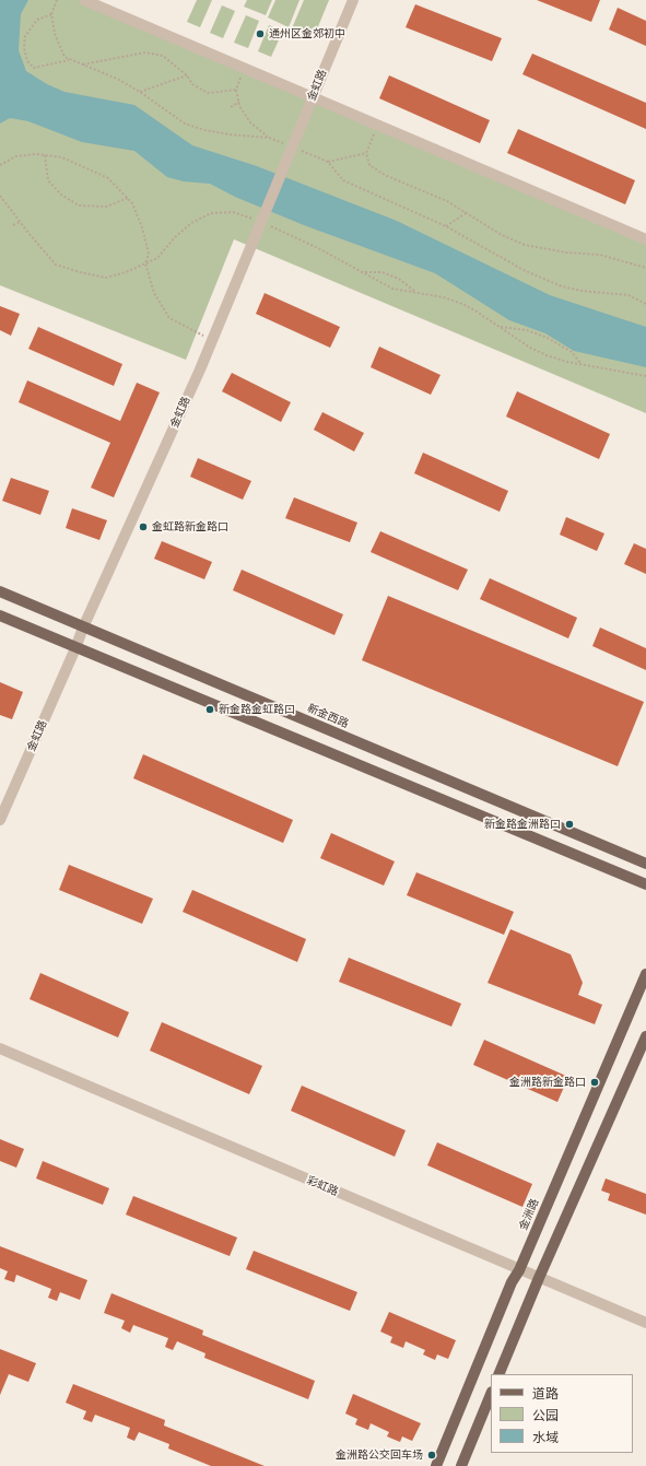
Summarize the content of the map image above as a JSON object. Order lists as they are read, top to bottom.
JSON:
{
  "streets": {
    "main road": ["新金西路", "金洲路"],
    "street": ["金虹路", "彩虹路"]
  },
  "crossings": [
    ["金虹路", "新金西路"],
    ["彩虹路", "金洲路"]
  ],
  "places": [
    "通州区金郊初中",
    "金虹路新金路口",
    "新金路金虹路口",
    "新金路金洲路口",
    "金洲路新金路口",
    "金洲路公交回车场"
  ],
  "legend": ["道路", "公园", "水域"]
}
